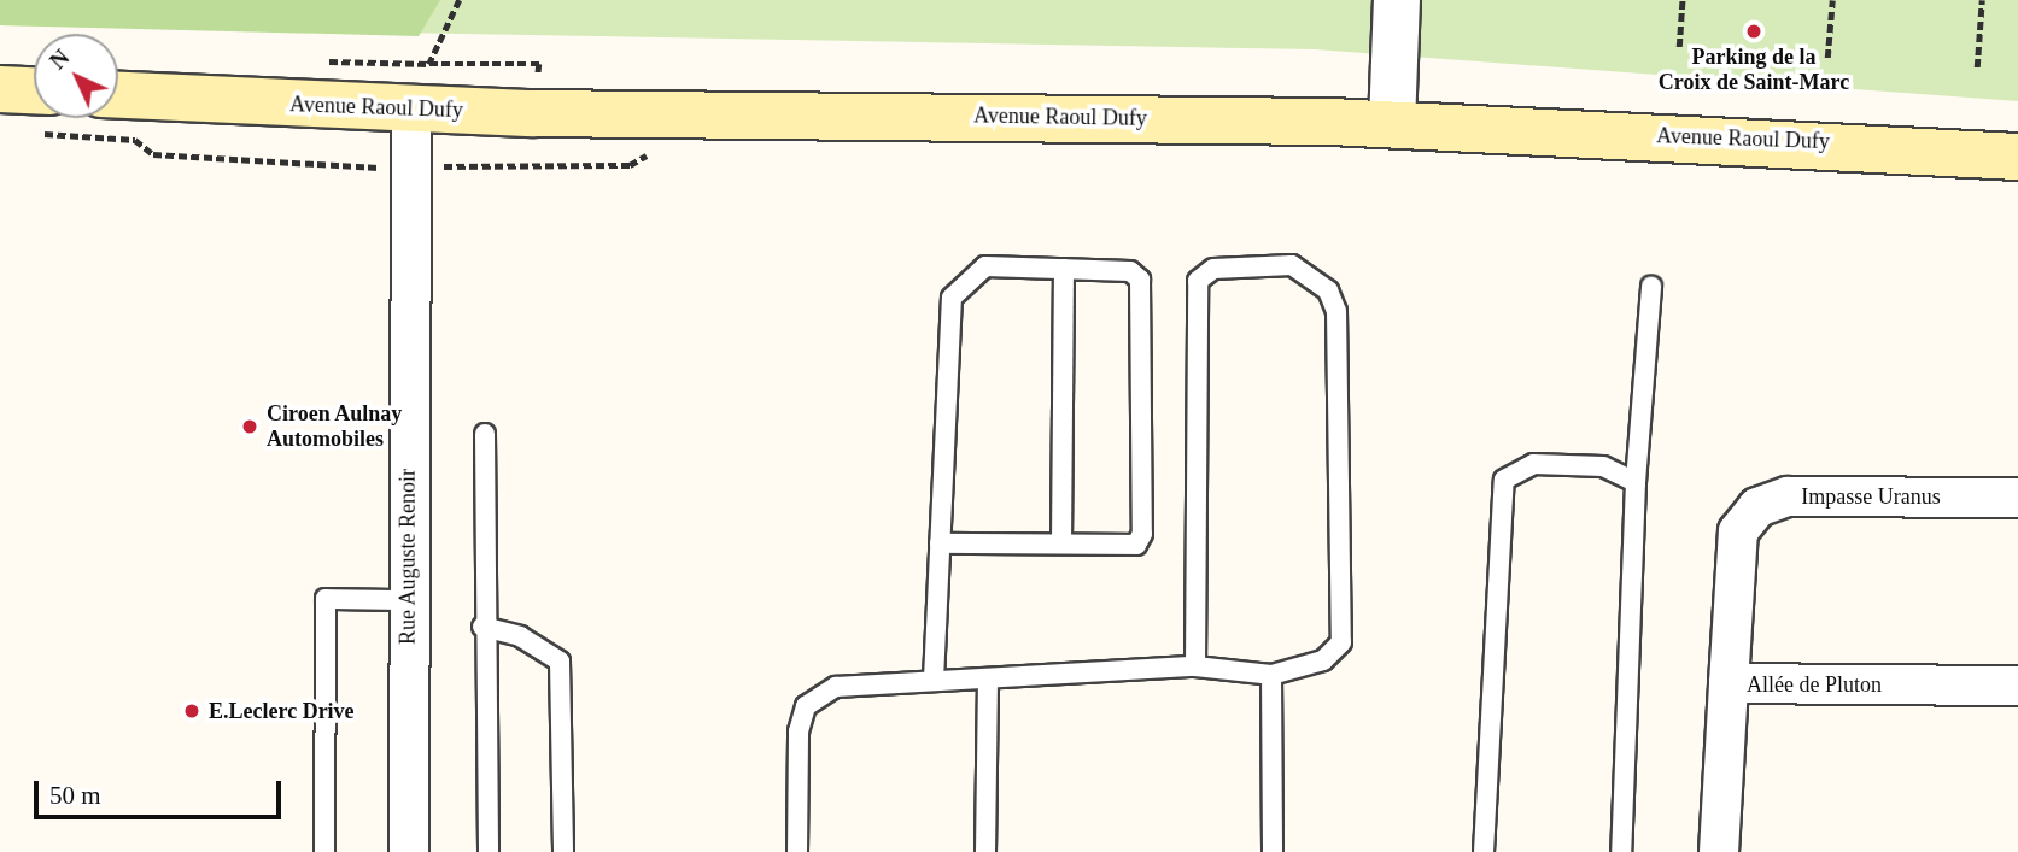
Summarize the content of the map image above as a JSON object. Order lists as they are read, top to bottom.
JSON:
{
  "streets": {
    "main road": ["Avenue Raoul Dufy"],
    "street": ["Impasse Uranus", "Rue Auguste Renoir", "Allée de Pluton"]
  },
  "crossings": [
    ["Avenue Raoul Dufy", "Rue Auguste Renoir"],
    ["Impasse Uranus", "Allée de Pluton"]
  ],
  "places": ["Parking de la Croix de Saint-Marc", "Ciroen Aulnay Automobiles", "E.Leclerc Drive"],
  "scale_bar": "50 m",
  "north": "top left"
}
